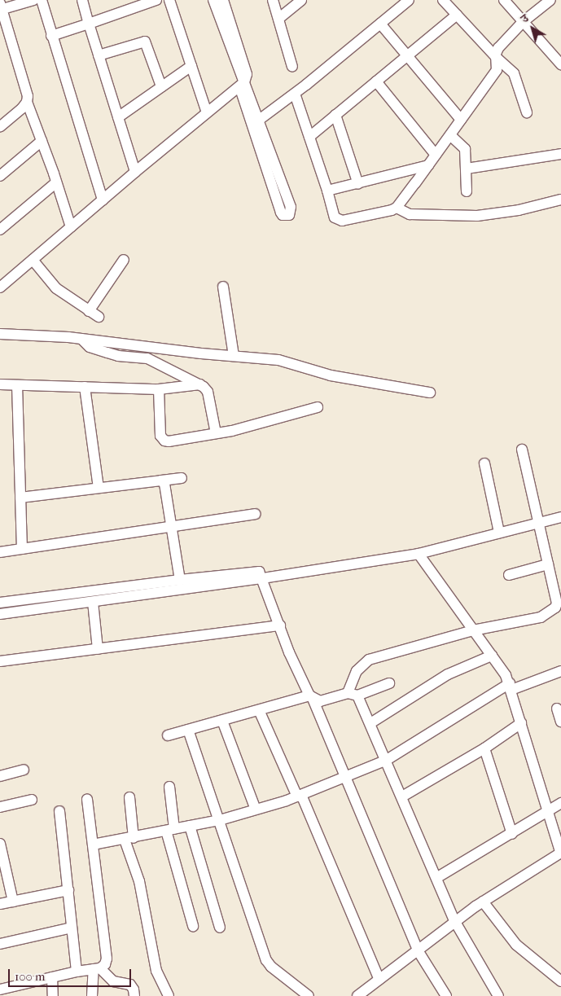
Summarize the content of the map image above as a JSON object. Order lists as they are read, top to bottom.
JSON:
{
  "scale_bar": "100 m",
  "north": "top left"
}
